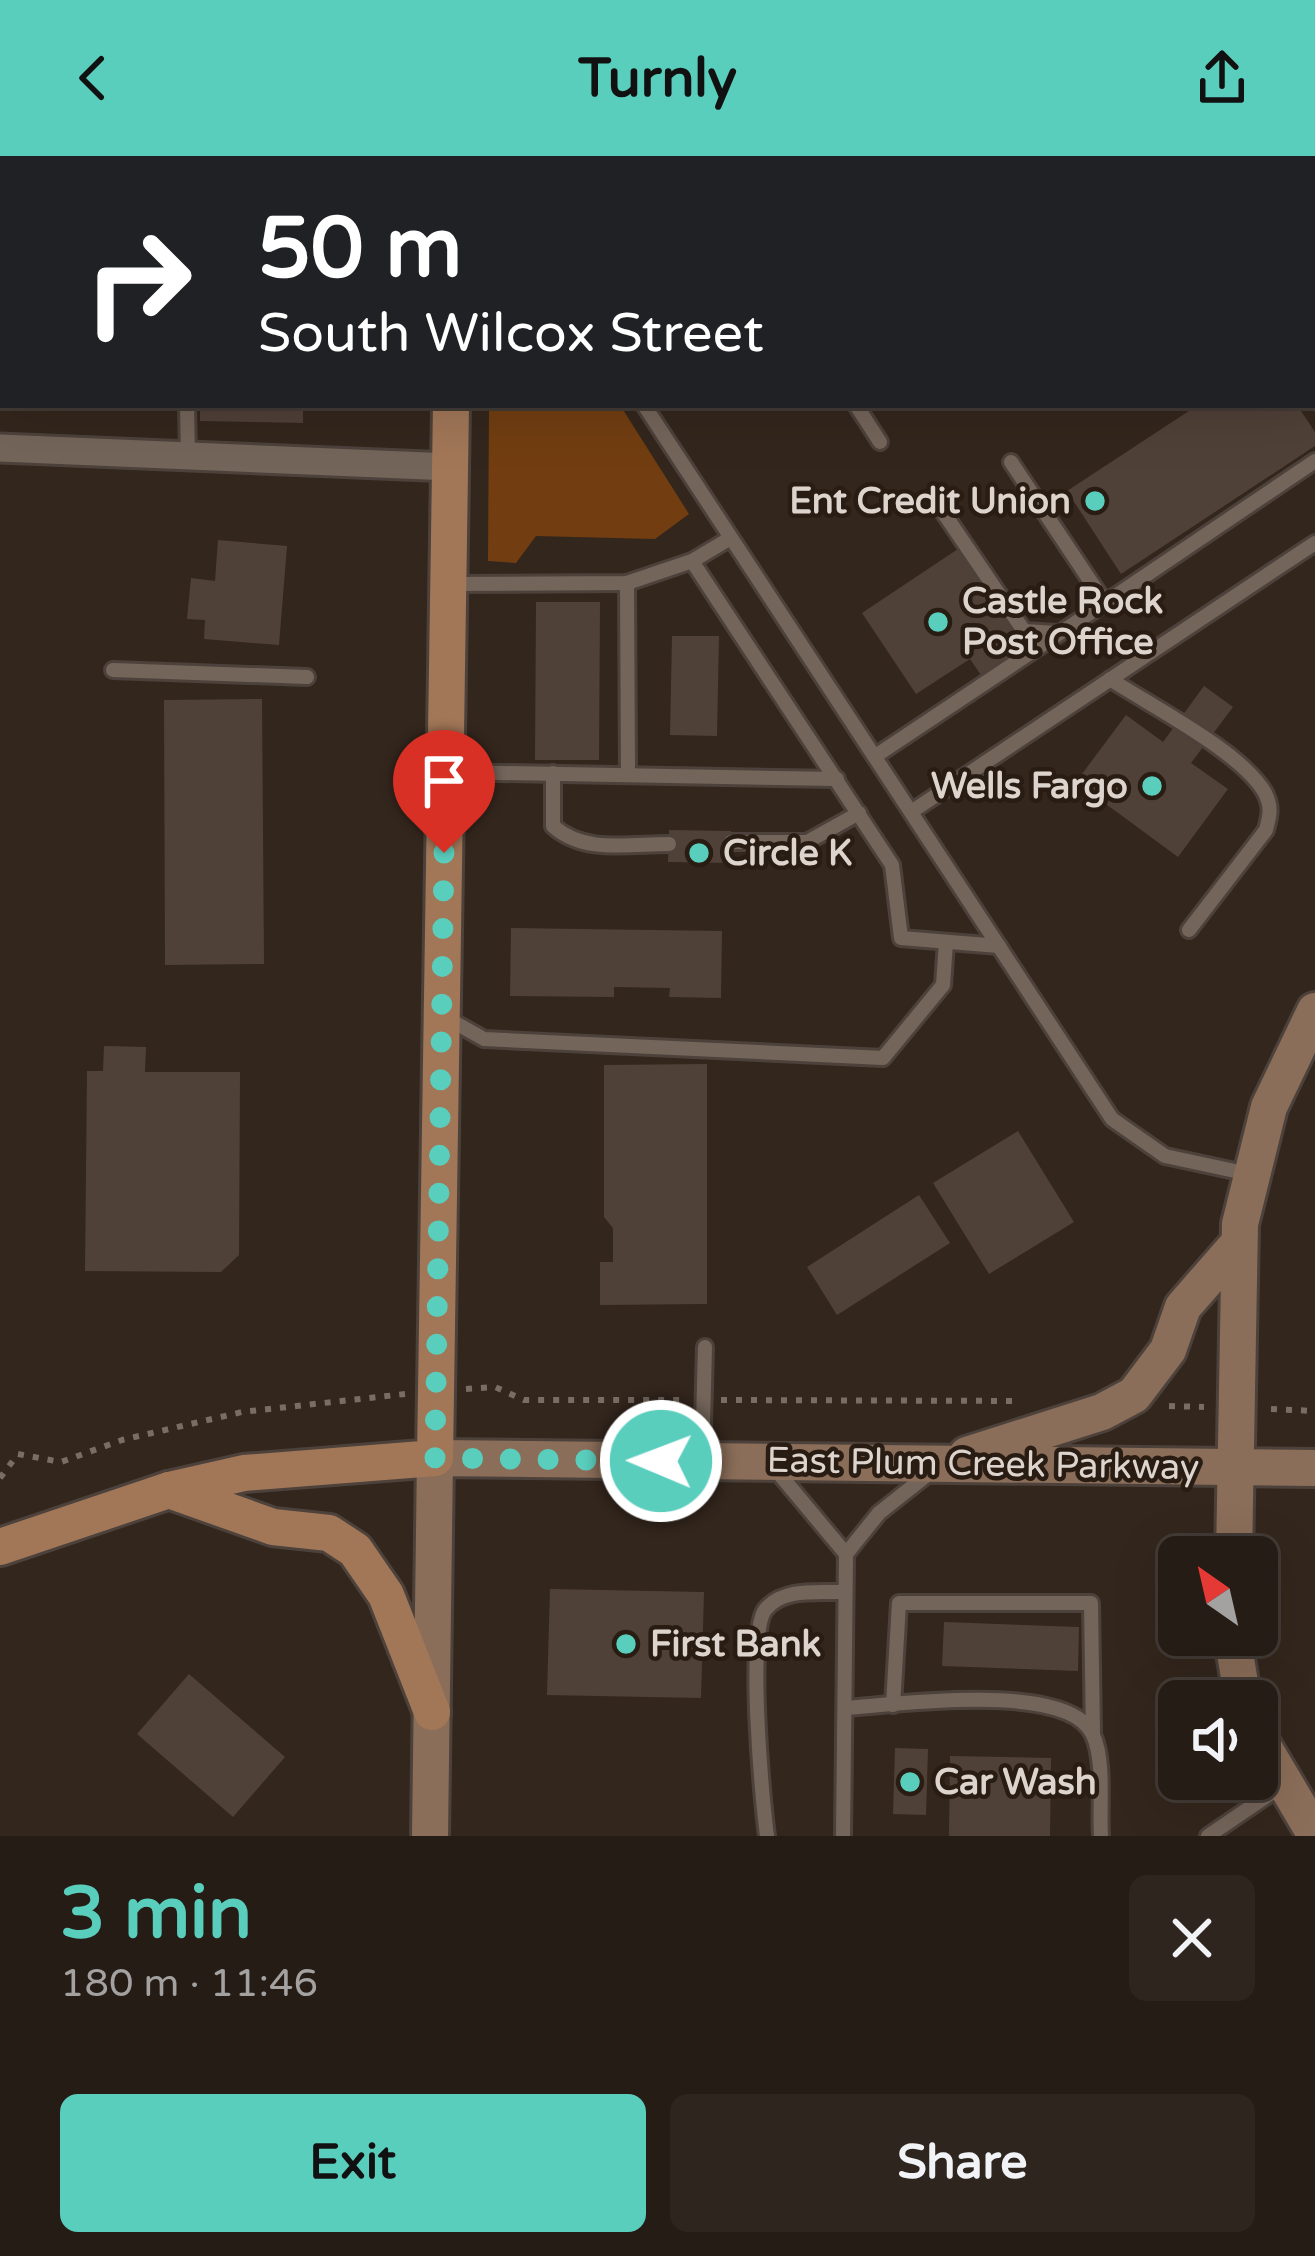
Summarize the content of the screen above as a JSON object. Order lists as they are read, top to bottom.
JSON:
{
  "streets": {
    "main road": ["East Plum Creek Parkway"]
  },
  "places": [
    "Ent Credit Union",
    "Castle Rock Post Office",
    "Wells Fargo",
    "Circle K",
    "First Bank",
    "Car Wash"
  ],
  "north": "top left",
  "page": {
    "header": "Turnly",
    "turn": ["50 m", "South Wilcox Street"],
    "heading": ["3 min", "180 m · 11:46"],
    "buttons": ["Exit", "Share"]
  }
}
